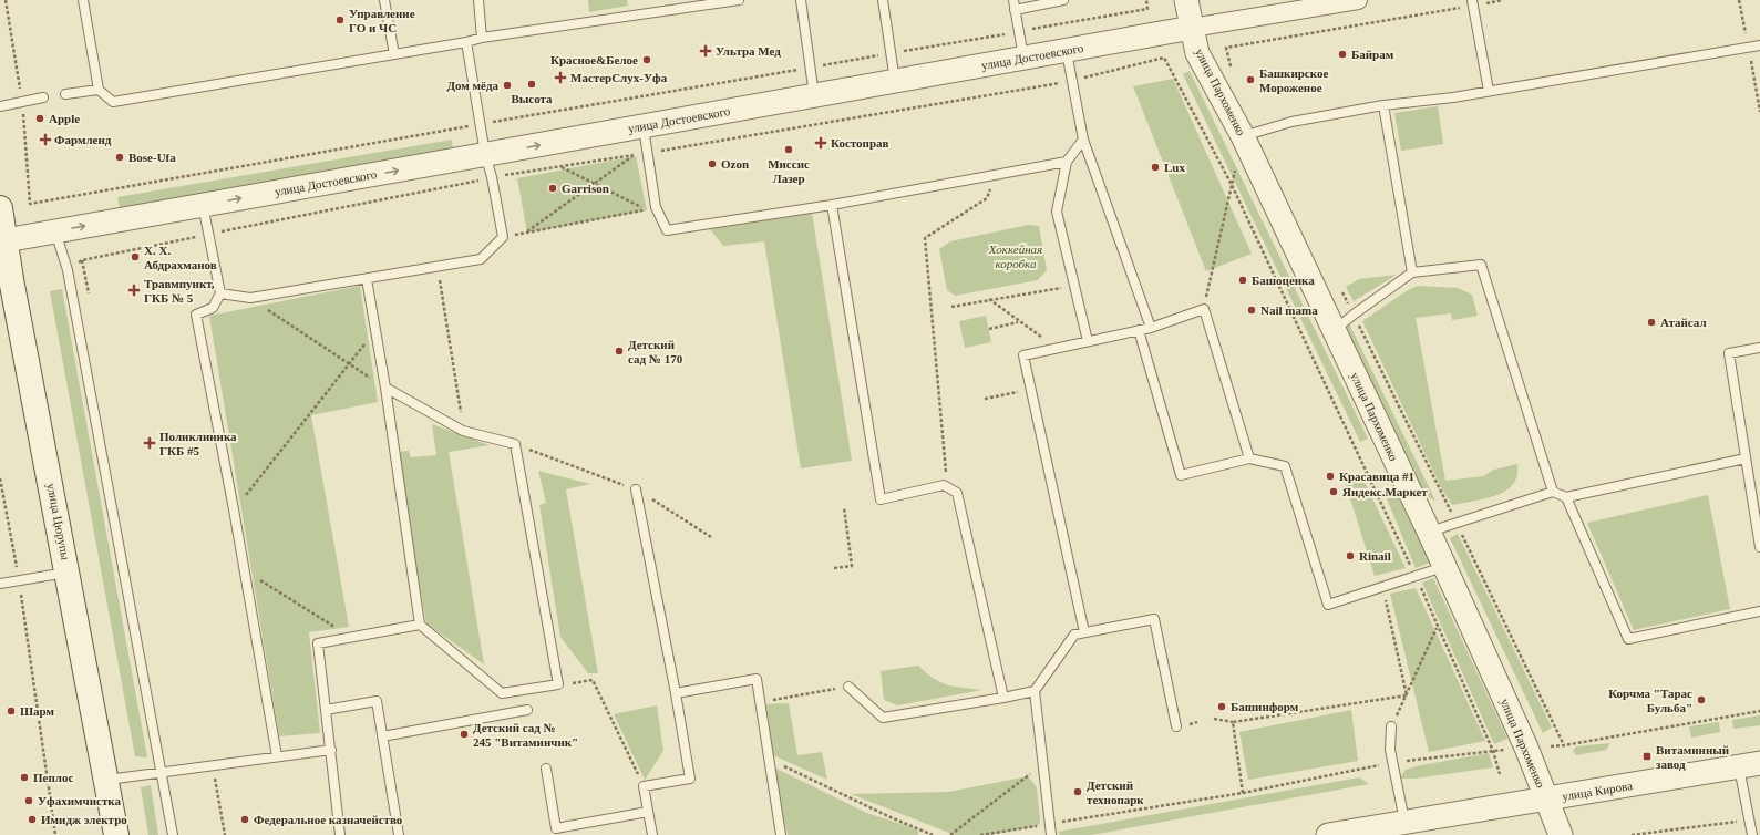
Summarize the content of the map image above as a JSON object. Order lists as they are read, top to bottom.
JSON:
{
  "streets": {
    "main road": ["улица Цюрупы"],
    "street": ["улица Достоевского", "улица Пархоменко", "улица Кирова"]
  },
  "crossings": [
    ["улица Достоевского", "улица Пархоменко"],
    ["улица Достоевского", "улица Цюрупы"],
    ["улица Пархоменко", "улица Кирова"]
  ],
  "one_way": ["улица Достоевского"],
  "parks": ["Хоккейная коробка"],
  "places": {
    "other": [
      "Управление ГО и ЧС",
      "Байрам",
      "Красное&Белое",
      "Башкирское Мороженое",
      "Высота",
      "Дом мёда",
      "Apple",
      "Миссис Лазер",
      "Bose-Ufa",
      "Ozon",
      "Lux",
      "Garrison",
      "Х. Х. Абдрахманов",
      "Башоценка",
      "Nail mama",
      "Атайсал",
      "Детский сад № 170",
      "Красавица #1",
      "Яндекс.Маркет",
      "Rinail",
      "Корчма \"Тарас Бульба\"",
      "Башинформ",
      "Шарм",
      "Детский сад № 245 \"Витаминчик\"",
      "Пеплос",
      "Детский технопарк",
      "Уфахимчистка",
      "Имидж электро",
      "Федеральное казначейство"
    ],
    "health": [
      "Ультра Мед",
      "МастерСлух-Уфа",
      "Фармленд",
      "Костоправ",
      "Травмпункт, ГКБ № 5",
      "Поликлиника ГКБ #5"
    ],
    "transit": ["Витаминный завод"]
  }
}
